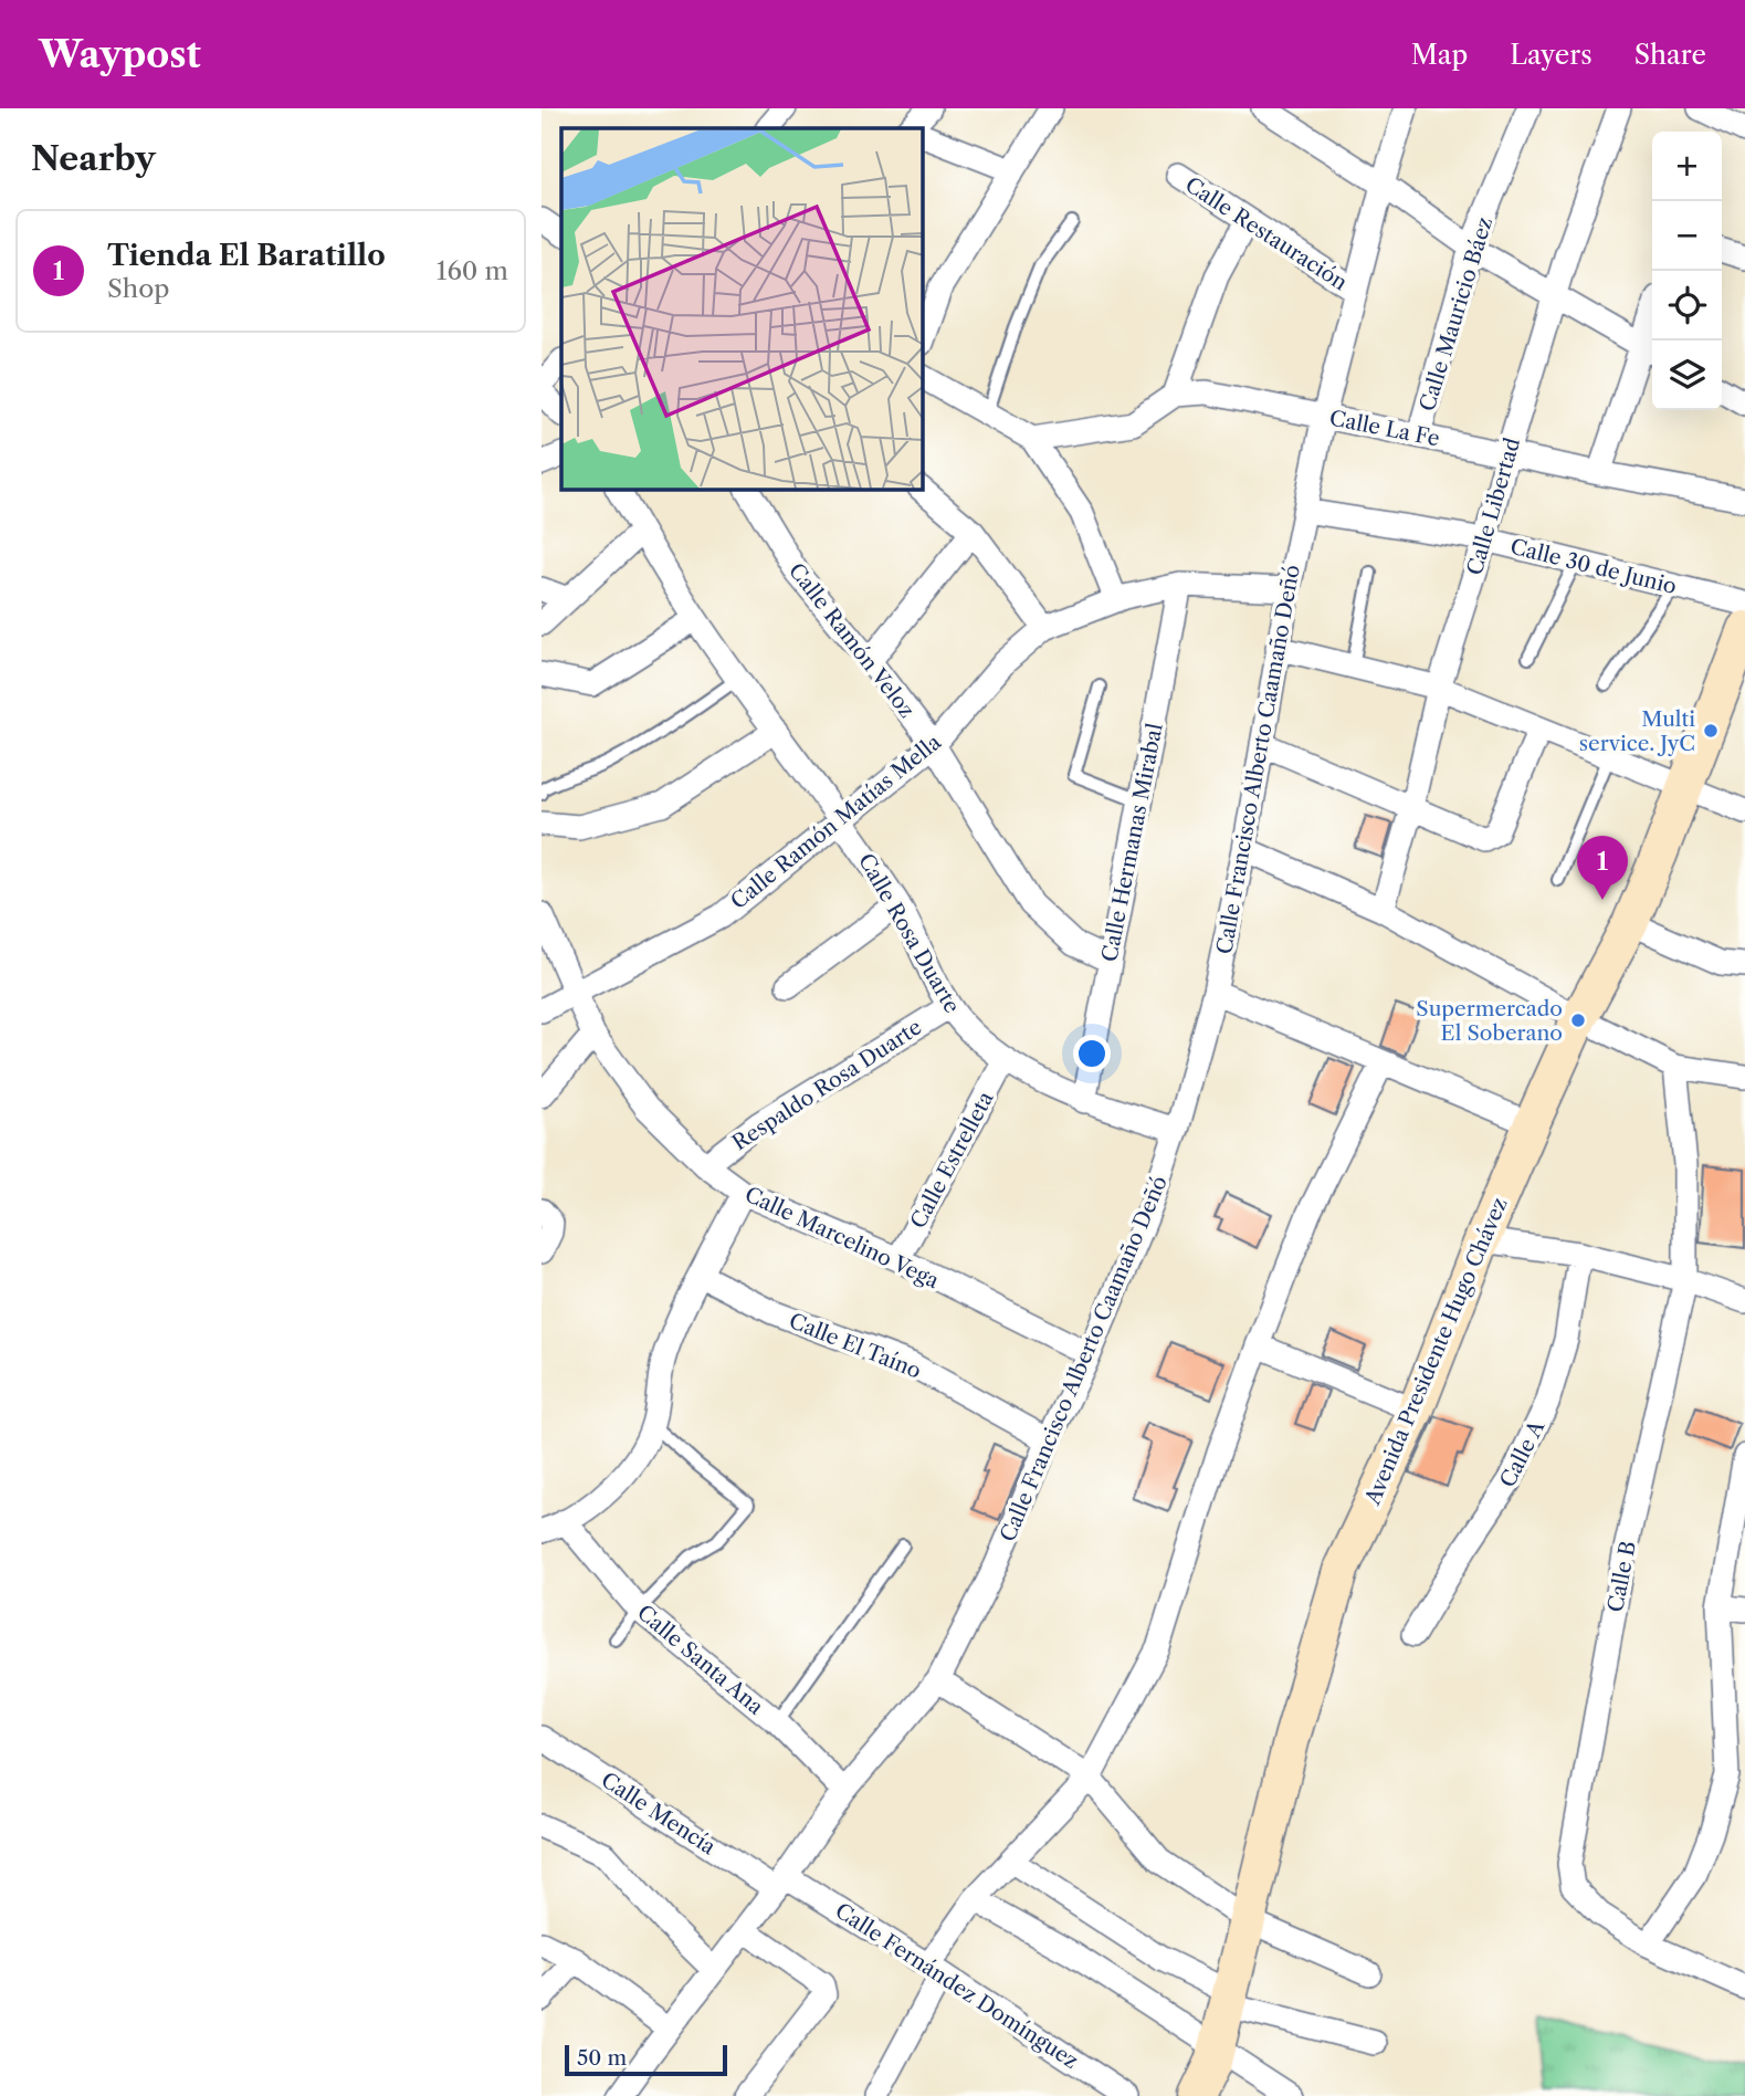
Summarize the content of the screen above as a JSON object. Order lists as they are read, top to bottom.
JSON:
{
  "streets": {
    "main road": ["Avenida Presidente Hugo Chávez"],
    "street": [
      "Calle Restauración",
      "Calle Mauricio Báez",
      "Calle La Fe",
      "Calle Libertad",
      "Calle 30 de Junio",
      "Calle Ramón Veloz",
      "Calle Francisco Alberto Caamaño Deñó",
      "Calle Ramón Matías Mella",
      "Calle Hermanas Mirabal",
      "Calle Rosa Duarte",
      "Respaldo Rosa Duarte",
      "Calle Estrelleta",
      "Calle Marcelino Vega",
      "Calle El Taíno",
      "Calle A",
      "Calle B",
      "Calle Santa Ana",
      "Calle Mencía",
      "Calle Fernández Domínguez"
    ]
  },
  "crossings": [
    ["Calle Restauración", "Calle Francisco Alberto Caamaño Deñó"],
    ["Calle Mauricio Báez", "Calle La Fe"],
    ["Calle La Fe", "Calle Libertad"],
    ["Calle La Fe", "Calle Francisco Alberto Caamaño Deñó"],
    ["Calle Libertad", "Calle 30 de Junio"],
    ["Calle 30 de Junio", "Calle Francisco Alberto Caamaño Deñó"],
    ["Calle Ramón Veloz", "Calle Ramón Matías Mella"],
    ["Calle Ramón Veloz", "Calle Hermanas Mirabal"],
    ["Calle Francisco Alberto Caamaño Deñó", "Calle Ramón Matías Mella"],
    ["Calle Francisco Alberto Caamaño Deñó", "Calle Rosa Duarte"],
    ["Calle Francisco Alberto Caamaño Deñó", "Calle Marcelino Vega"],
    ["Calle Francisco Alberto Caamaño Deñó", "Calle El Taíno"],
    ["Calle Francisco Alberto Caamaño Deñó", "Calle Santa Ana"],
    ["Calle Francisco Alberto Caamaño Deñó", "Calle Mencía"],
    ["Calle Francisco Alberto Caamaño Deñó", "Calle Fernández Domínguez"],
    ["Calle Ramón Matías Mella", "Calle Hermanas Mirabal"],
    ["Calle Ramón Matías Mella", "Calle Rosa Duarte"],
    ["Calle Ramón Matías Mella", "Calle Marcelino Vega"],
    ["Calle Hermanas Mirabal", "Calle Rosa Duarte"],
    ["Calle Rosa Duarte", "Respaldo Rosa Duarte"],
    ["Calle Rosa Duarte", "Calle Estrelleta"],
    ["Respaldo Rosa Duarte", "Calle Marcelino Vega"],
    ["Calle Estrelleta", "Calle Marcelino Vega"],
    ["Calle Mencía", "Calle Fernández Domínguez"]
  ],
  "places": ["Multi service. JyC", "Supermercado El Soberano"],
  "scale_bar": "50 m",
  "page": {
    "header": "Waypost",
    "nav": ["Map", "Layers", "Share"],
    "heading": "Nearby",
    "map_buttons": ["+", "−"],
    "list": [
      {
        "mark": "1",
        "name": "Tienda El Baratillo",
        "note": "Shop",
        "value": "160 m"
      }
    ],
    "pins": "1",
    "scale": "50 m"
  }
}
